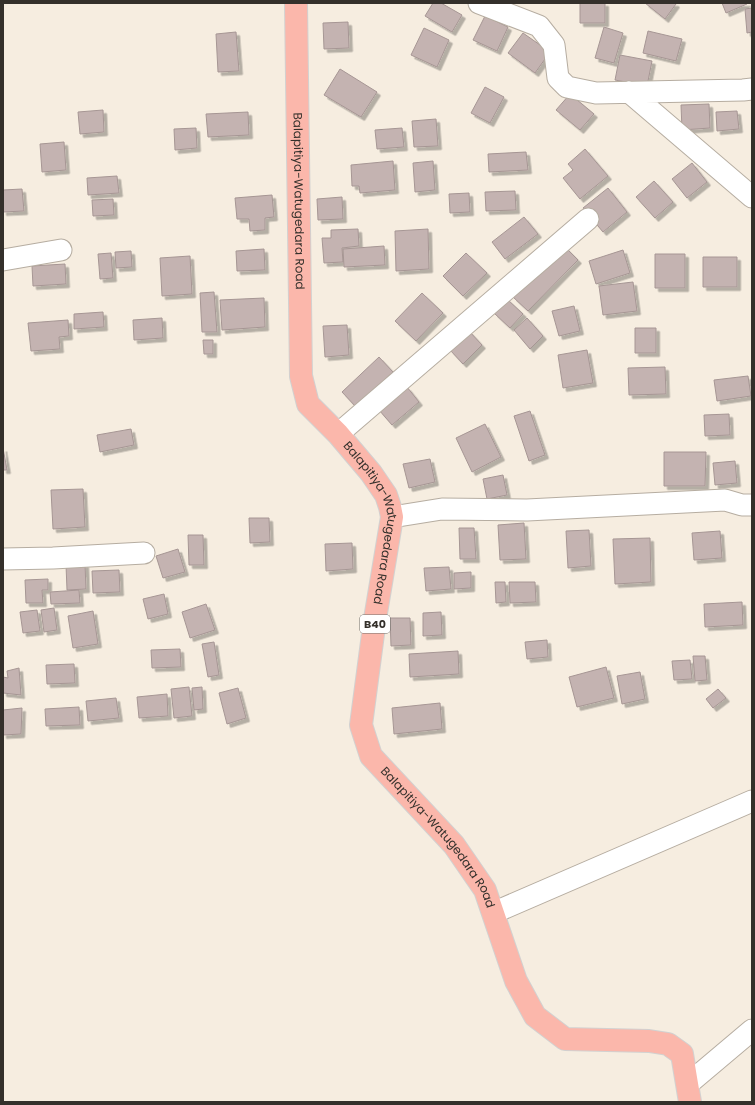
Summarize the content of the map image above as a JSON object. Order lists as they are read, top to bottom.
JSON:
{
  "streets": {
    "main road": ["Balapitiya-Watugedara Road", "B40"]
  }
}
